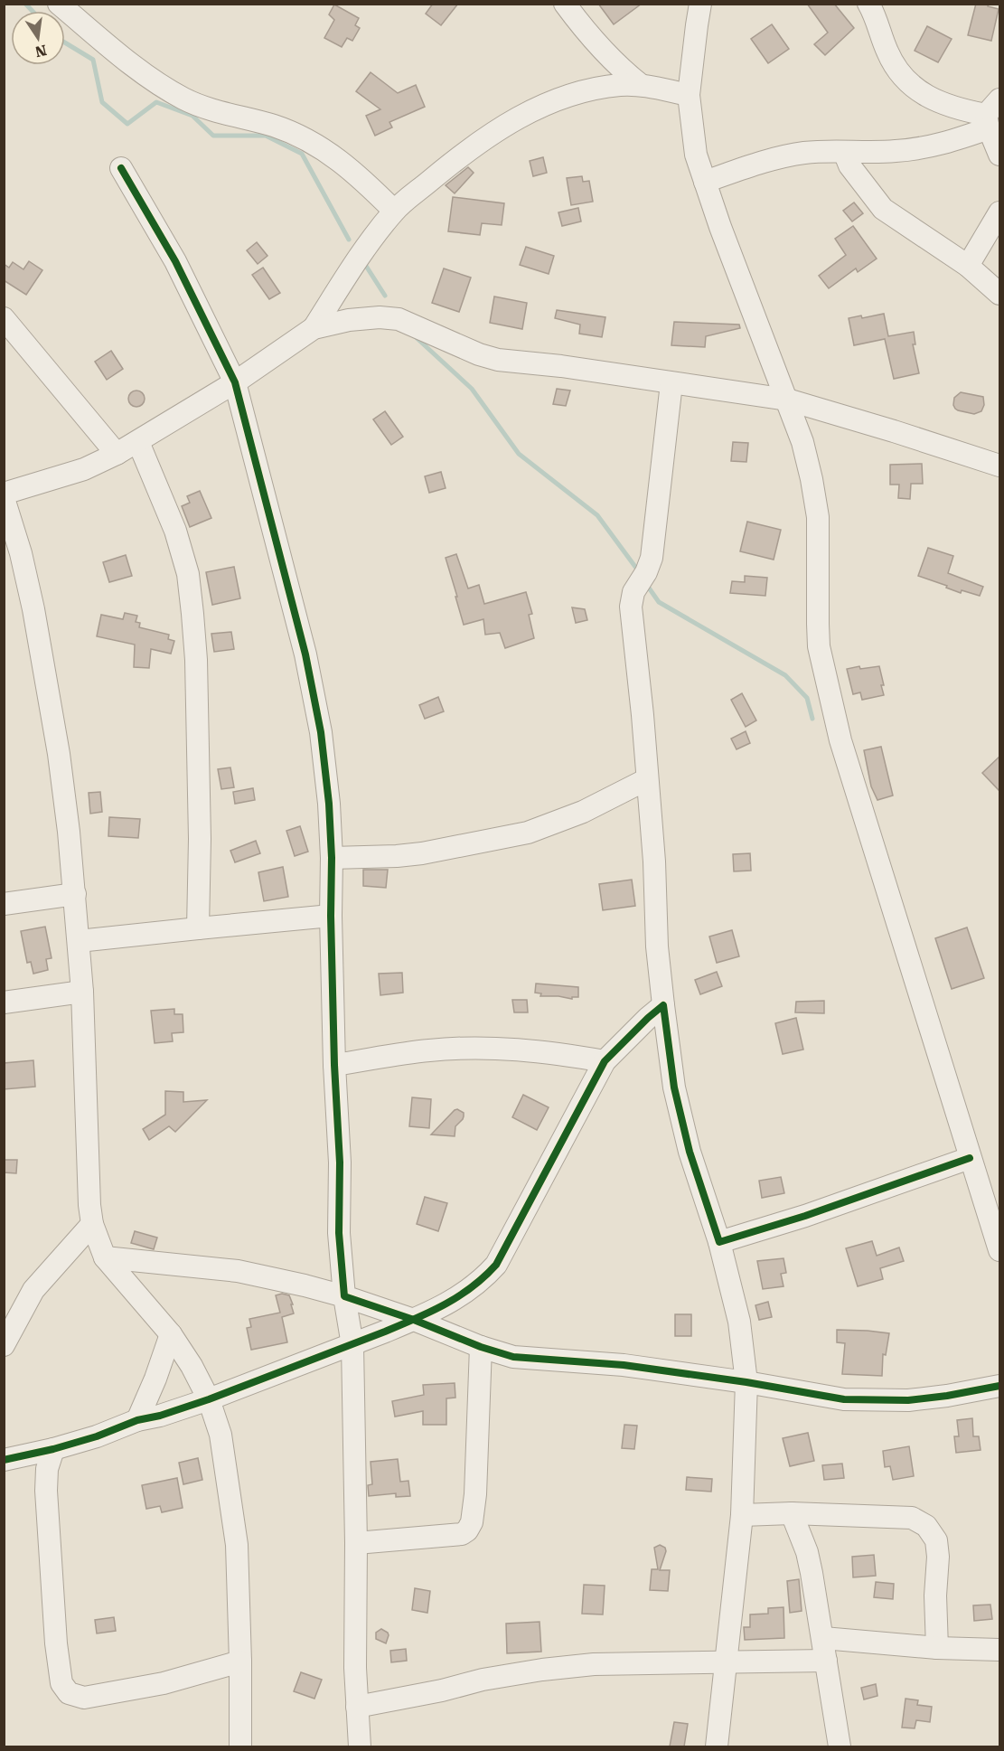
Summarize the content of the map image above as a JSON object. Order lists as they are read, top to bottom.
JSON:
{
  "north": "bottom"
}
